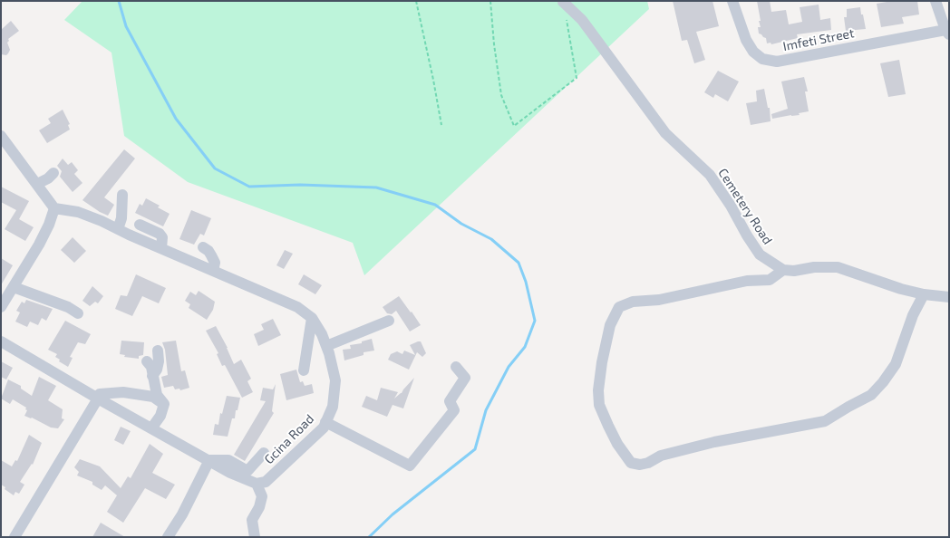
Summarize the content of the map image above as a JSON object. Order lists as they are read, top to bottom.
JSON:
{
  "streets": {
    "street": ["Imfeti Street", "Cemetery Road", "Gcina Road"]
  }
}
